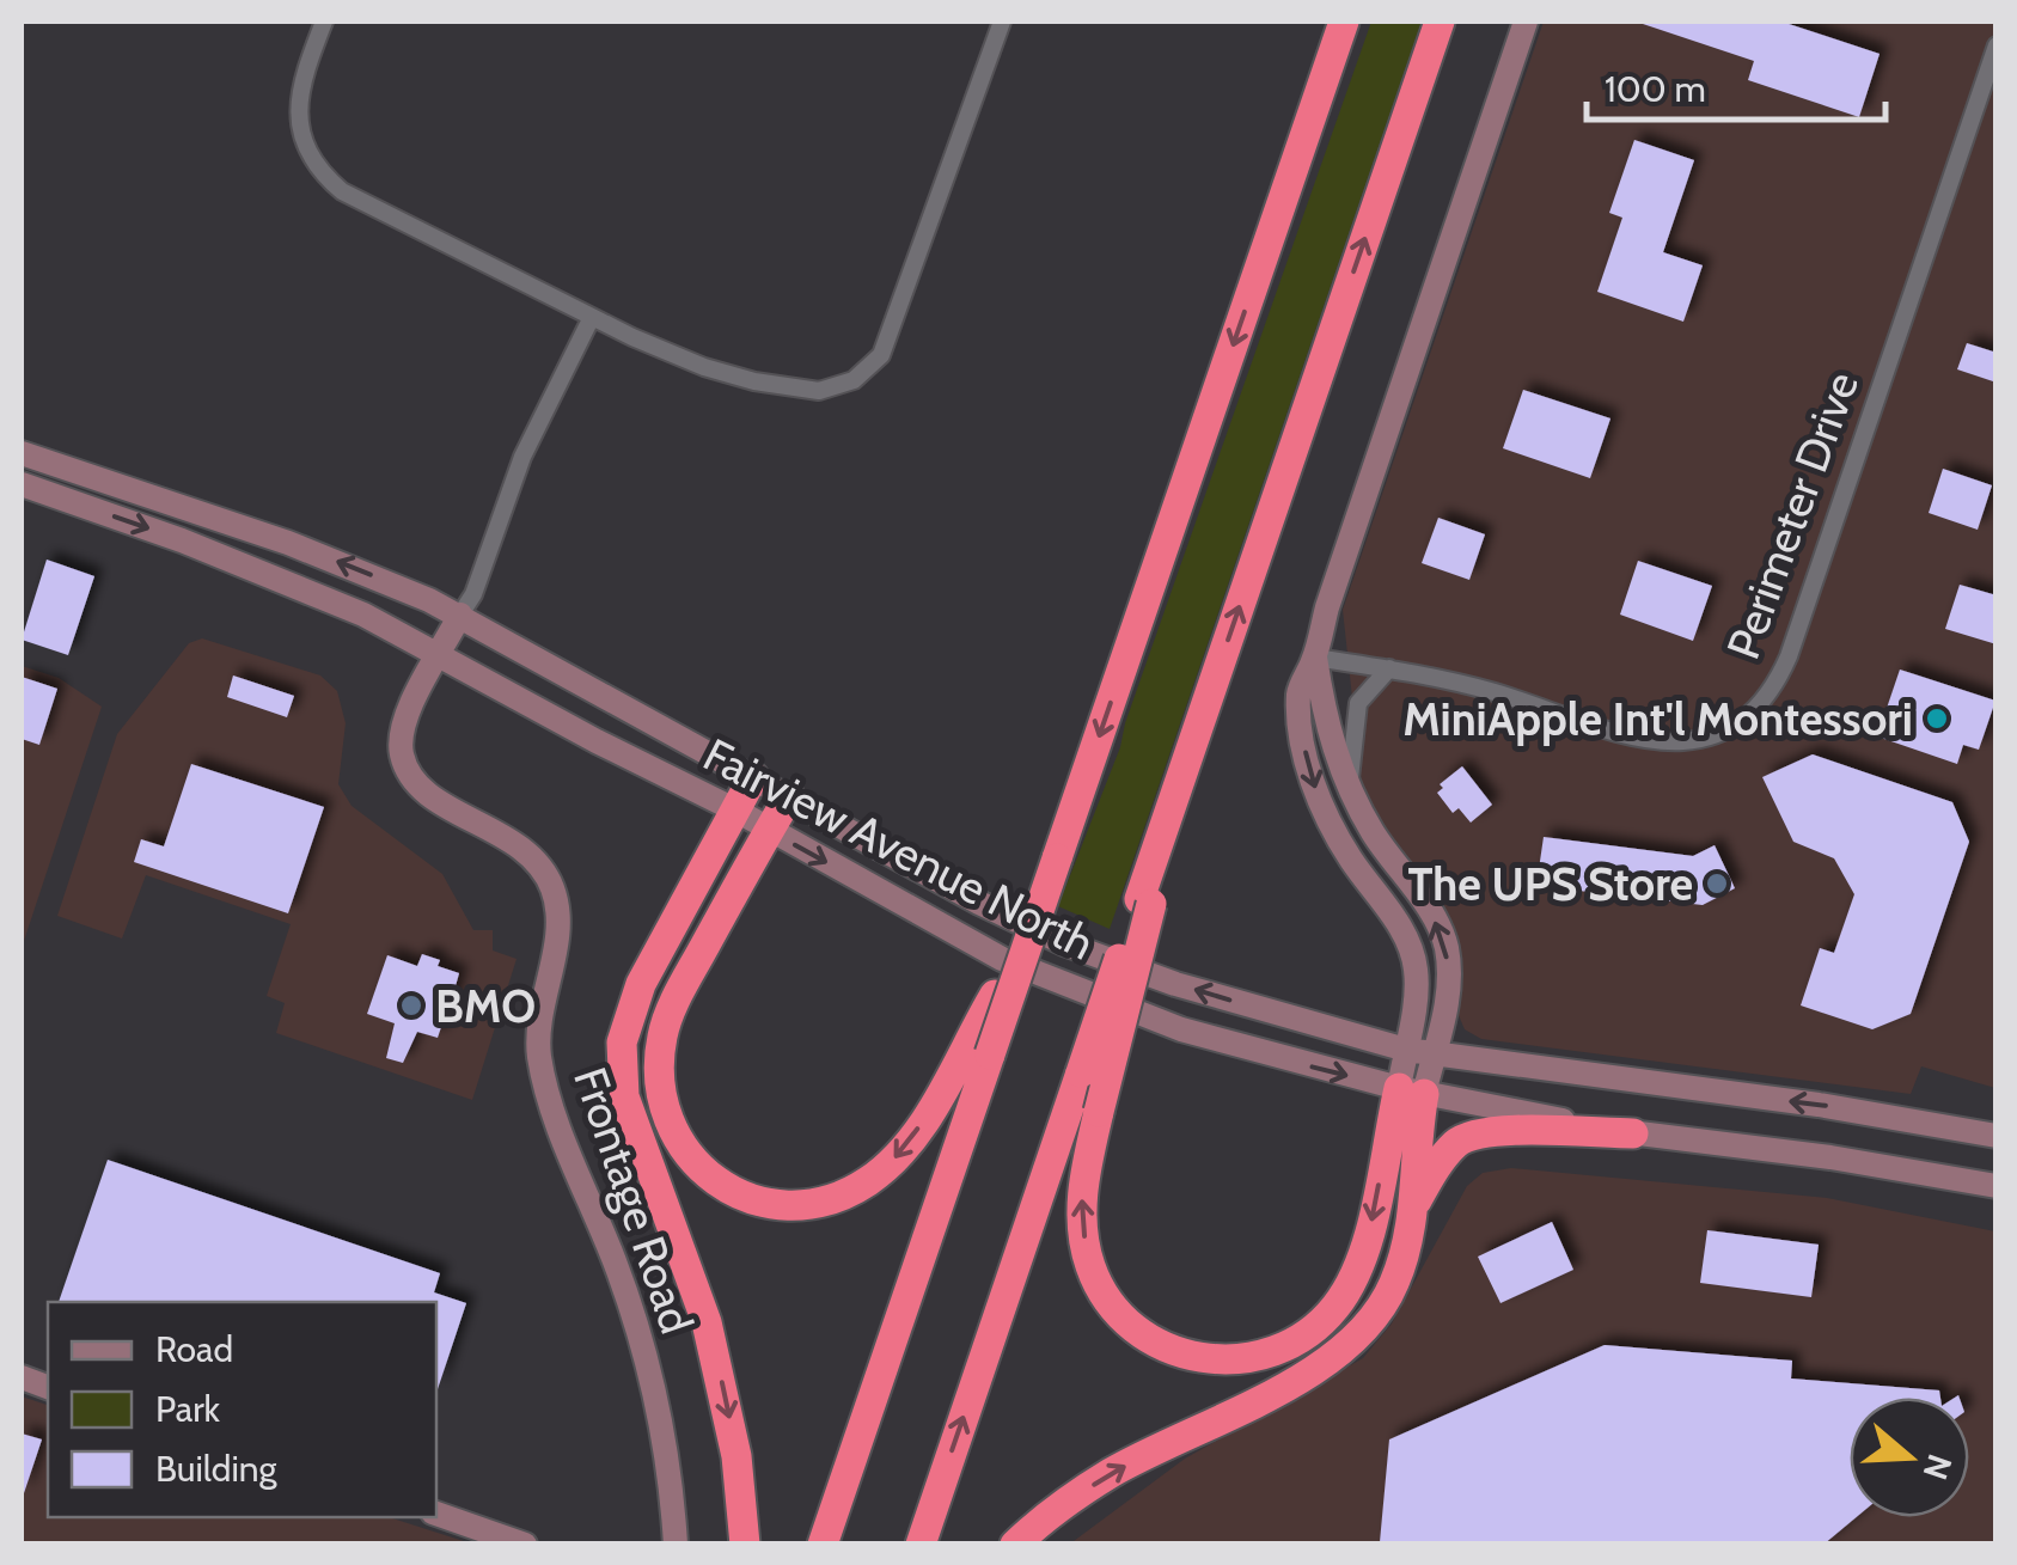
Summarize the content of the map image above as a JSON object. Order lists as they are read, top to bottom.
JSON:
{
  "streets": {
    "street": ["Perimeter Drive", "Fairview Avenue North", "Frontage Road"]
  },
  "crossings": [
    ["Fairview Avenue North", "Frontage Road"]
  ],
  "places": ["MiniApple Int'l Montessori", "The UPS Store", "BMO"],
  "legend": ["Road", "Park", "Building"],
  "scale_bar": "100 m",
  "north": "right"
}
